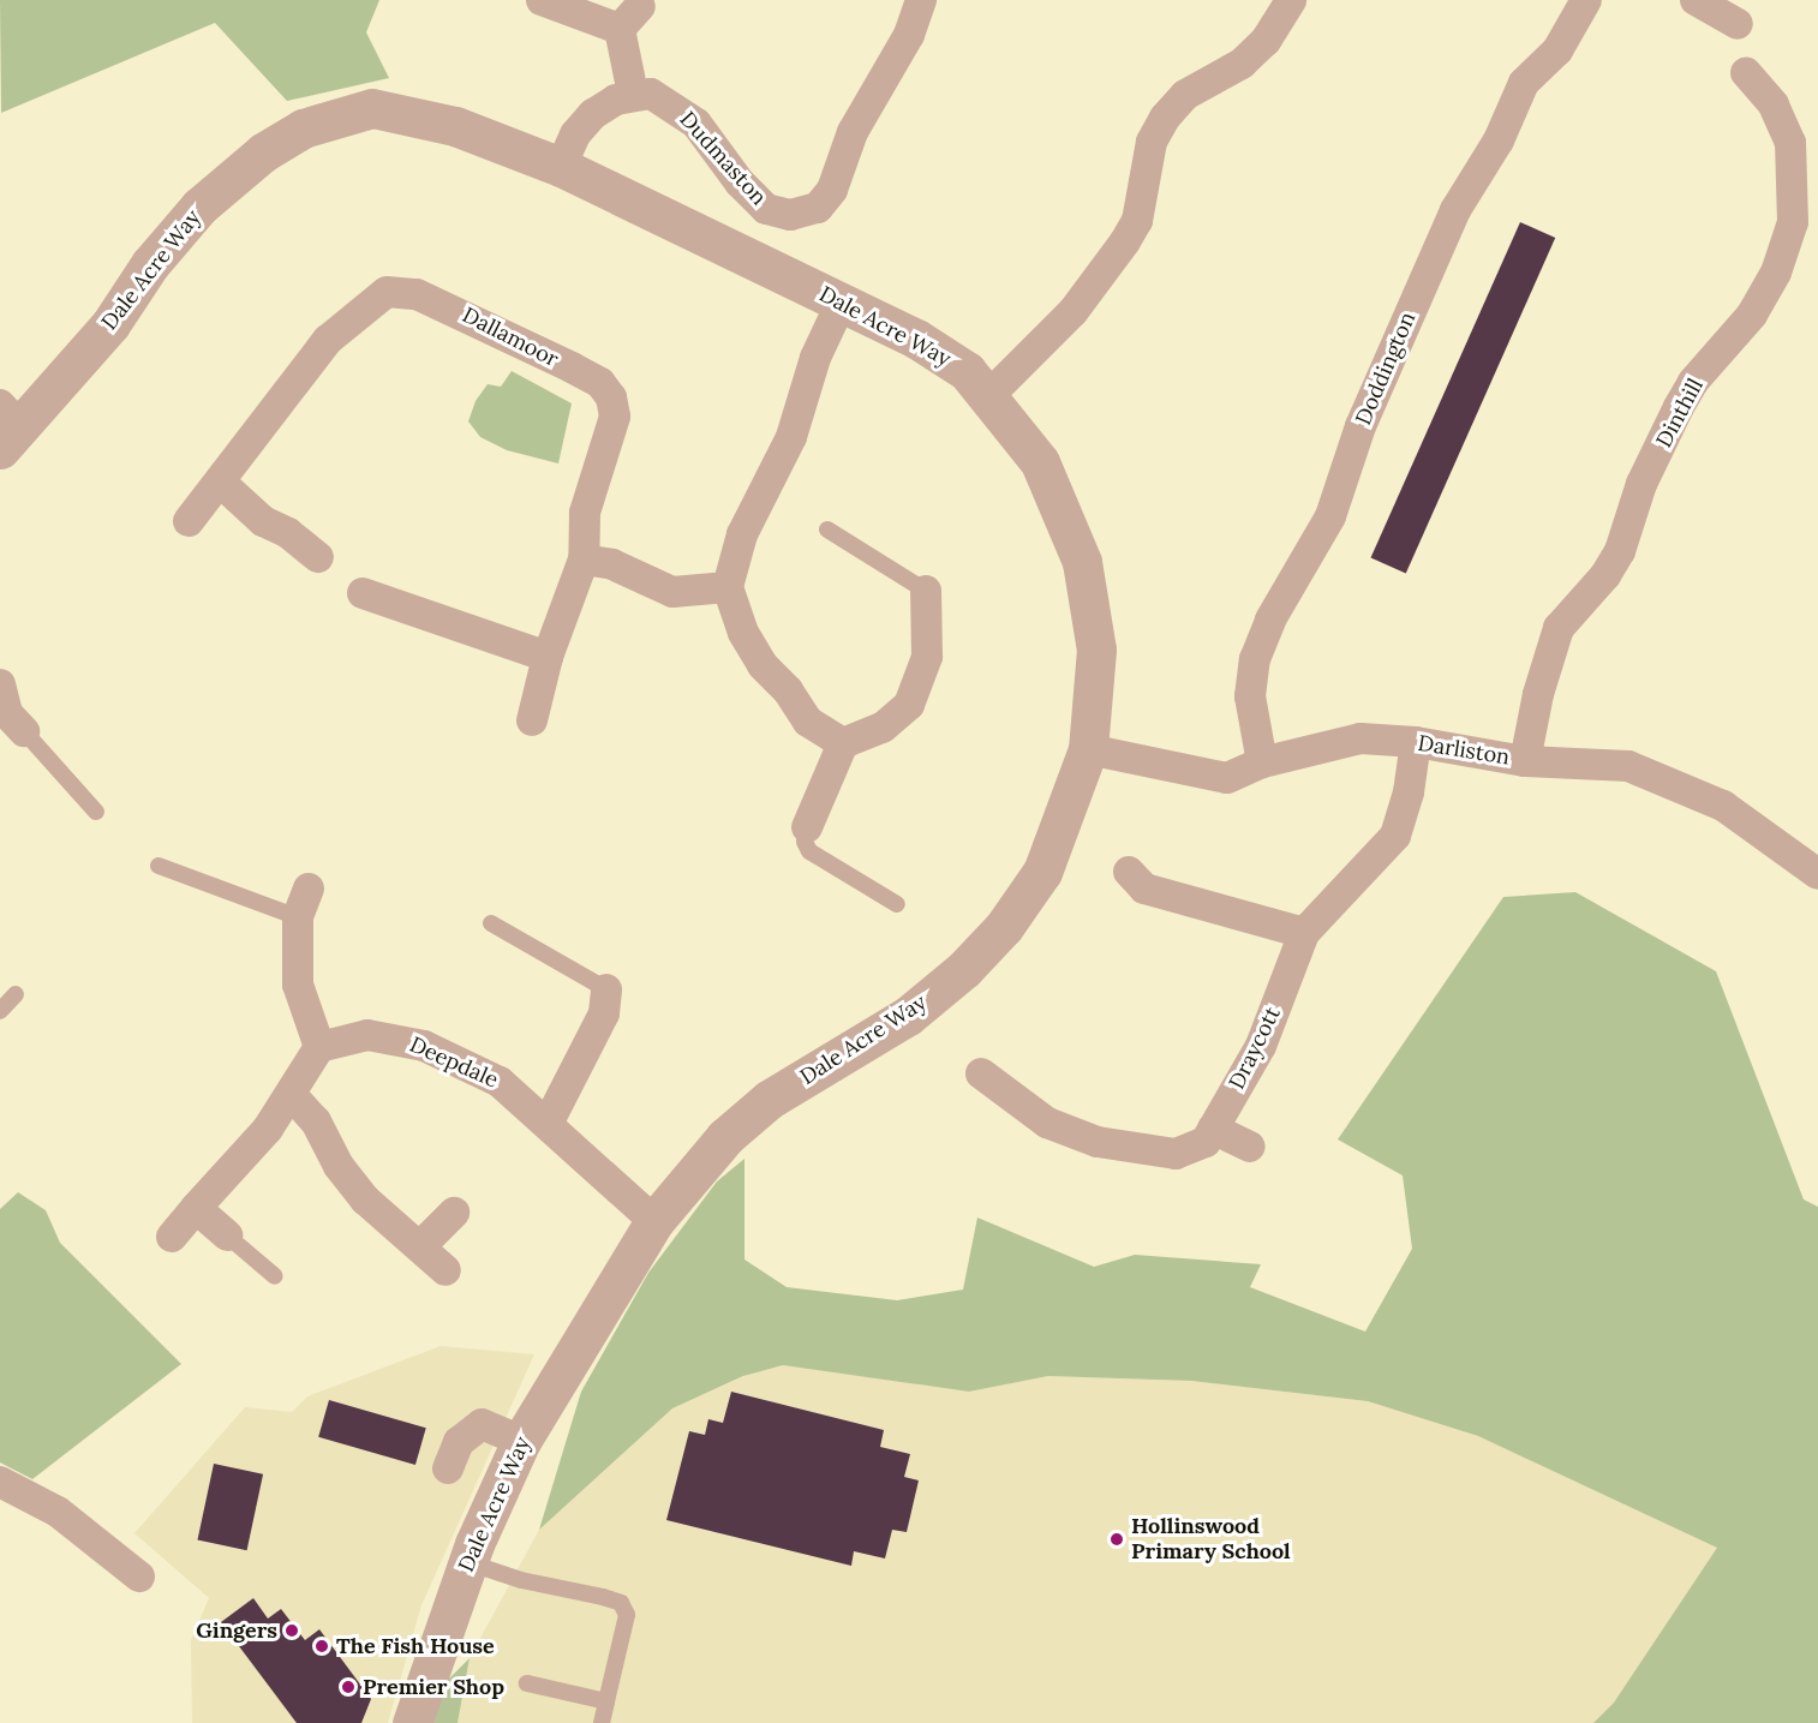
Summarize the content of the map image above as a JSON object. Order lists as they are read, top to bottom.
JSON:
{
  "streets": {
    "street": [
      "Dudmaston",
      "Dale Acre Way",
      "Dallamoor",
      "Doddington",
      "Dinthill",
      "Darliston",
      "Draycott",
      "Deepdale"
    ]
  },
  "crossings": [
    ["Dale Acre Way", "Darliston"],
    ["Dale Acre Way", "Deepdale"],
    ["Doddington", "Darliston"],
    ["Dinthill", "Darliston"],
    ["Darliston", "Draycott"]
  ],
  "places": [
    "Hollinswood Primary School",
    "Gingers",
    "The Fish House",
    "Premier Shop"
  ]
}
